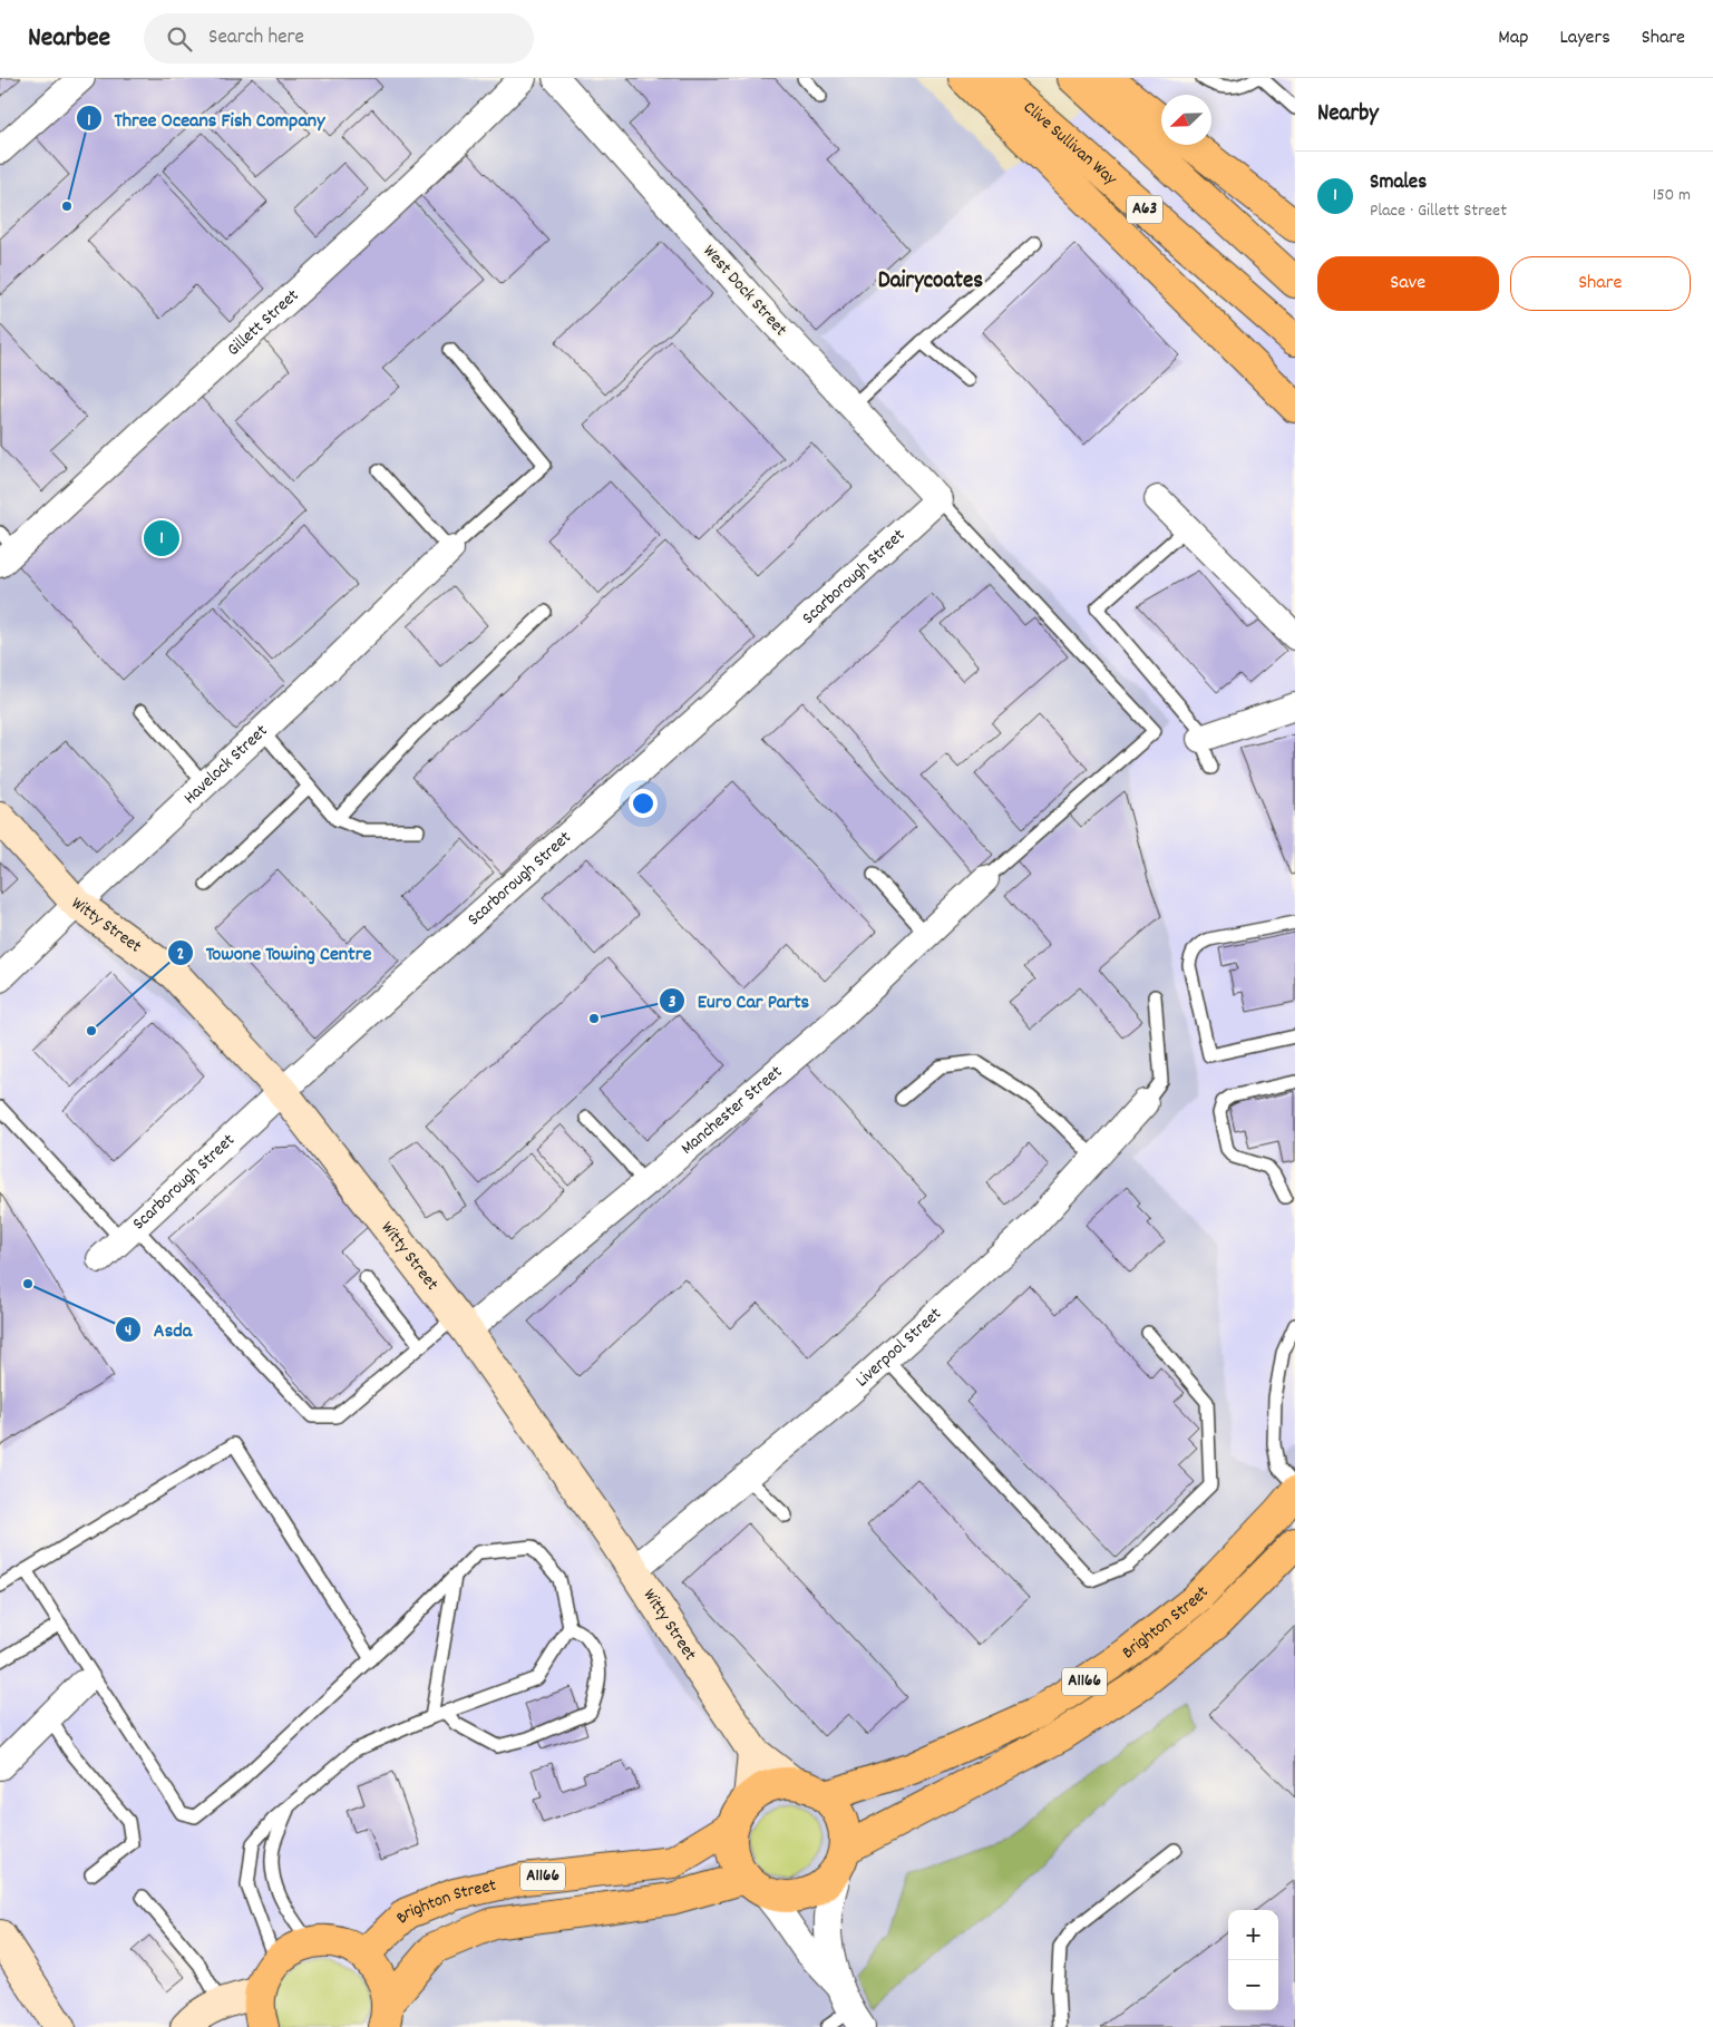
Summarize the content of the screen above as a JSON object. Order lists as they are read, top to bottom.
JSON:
{
  "streets": {
    "main road": [
      "Clive Sullivan Way",
      "A63",
      "Brighton Street",
      "A1166"
    ],
    "street": [
      "West Dock Street",
      "Gillett Street",
      "Scarborough Street",
      "Havelock Street",
      "Witty Street",
      "Manchester Street",
      "Liverpool Street"
    ]
  },
  "crossings": [
    ["West Dock Street", "Scarborough Street"],
    ["Scarborough Street", "Witty Street"],
    ["Havelock Street", "Witty Street"],
    ["Witty Street", "Manchester Street"],
    ["Witty Street", "Liverpool Street"],
    ["Witty Street", "Brighton Street"]
  ],
  "districts": ["Dairycoates"],
  "places": [
    "Three Oceans Fish Company",
    "Euro Car Parts",
    "Towone Towing Centre",
    "Asda"
  ],
  "north": "bottom left",
  "page": {
    "header": "Nearbee",
    "search": "Search here",
    "nav": ["Map", "Layers", "Share"],
    "heading": "Nearby",
    "list": [
      {
        "mark": "1",
        "name": "Smales",
        "note": "Place · Gillett Street",
        "value": "150 m"
      }
    ],
    "buttons": ["Save", "Share"],
    "pins": "1",
    "map_buttons": ["+", "−"]
  }
}
